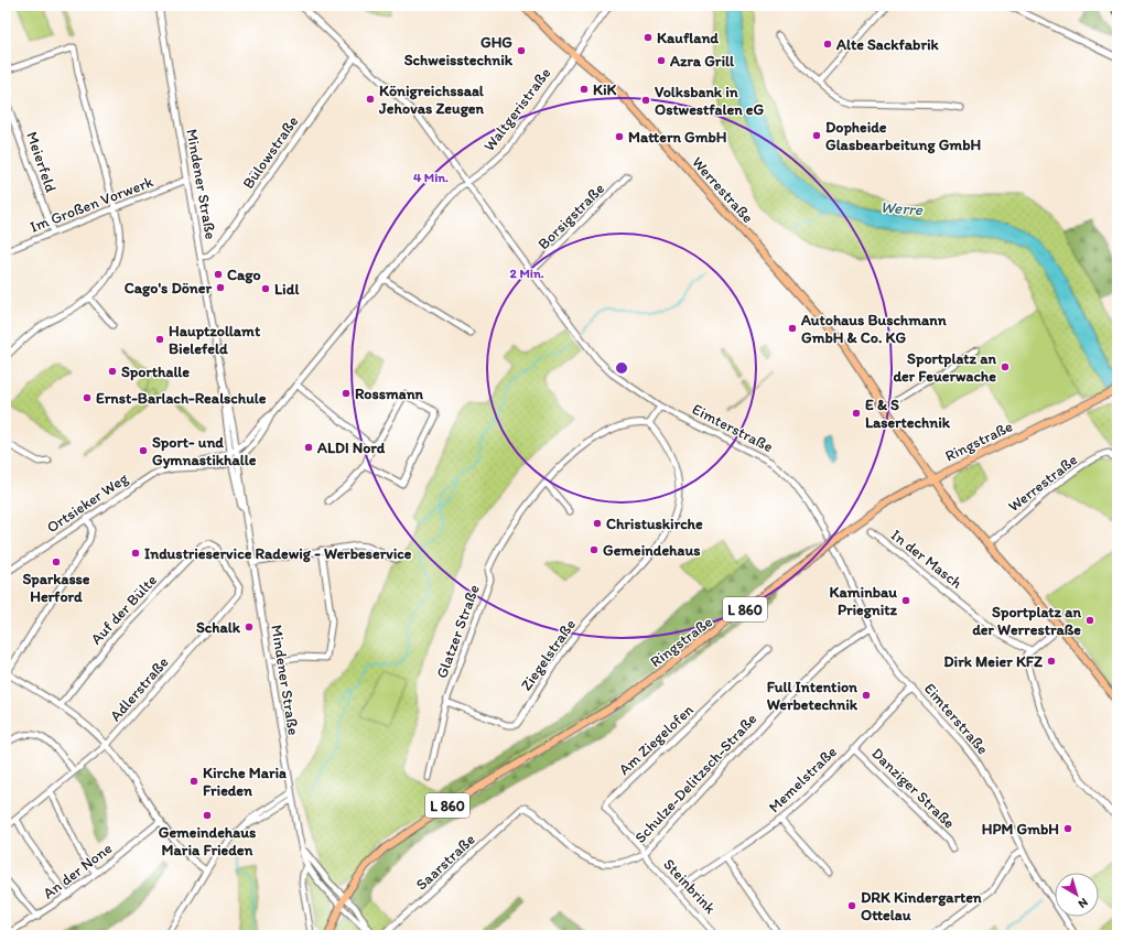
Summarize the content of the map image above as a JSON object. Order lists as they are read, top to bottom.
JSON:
{
  "streets": {
    "main road": ["Werrestraße", "Ringstraße", "L 860"],
    "street": [
      "Waltgeristraße",
      "Bülowstraße",
      "Meierfeld",
      "Mindener Straße",
      "Im Großen Vorwerk",
      "Borsigstraße",
      "Eimterstraße",
      "Ortsieker Weg",
      "In der Masch",
      "Auf der Bülte",
      "Glatzer Straße",
      "Ziegelstraße",
      "Adlerstraße",
      "Am Ziegelofen",
      "Schulze-Delitzsch-Straße",
      "Memelstraße",
      "Danziger Straße",
      "Saarstraße",
      "An der None",
      "Steinbrink"
    ]
  },
  "crossings": [
    ["Waltgeristraße", "Mindener Straße"],
    ["Waltgeristraße", "Werrestraße"],
    ["Waltgeristraße", "Eimterstraße"],
    ["Waltgeristraße", "Ortsieker Weg"],
    ["Bülowstraße", "Mindener Straße"],
    ["Bülowstraße", "Eimterstraße"],
    ["Meierfeld", "Im Großen Vorwerk"],
    ["Mindener Straße", "Im Großen Vorwerk"],
    ["Mindener Straße", "Ringstraße"],
    ["Mindener Straße", "Ortsieker Weg"],
    ["Mindener Straße", "L 860"],
    ["Werrestraße", "Ringstraße"],
    ["Borsigstraße", "Eimterstraße"],
    ["Eimterstraße", "Schulze-Delitzsch-Straße"],
    ["Eimterstraße", "Memelstraße"],
    ["Ringstraße", "L 860"],
    ["Auf der Bülte", "Adlerstraße"],
    ["Glatzer Straße", "Ziegelstraße"],
    ["Am Ziegelofen", "Schulze-Delitzsch-Straße"],
    ["Am Ziegelofen", "Steinbrink"],
    ["Schulze-Delitzsch-Straße", "Saarstraße"],
    ["Schulze-Delitzsch-Straße", "Steinbrink"],
    ["Memelstraße", "Danziger Straße"],
    ["Memelstraße", "Steinbrink"]
  ],
  "water": ["Werre"],
  "places": [
    "Kaufland",
    "Alte Sackfabrik",
    "GHG Schweisstechnik",
    "Azra Grill",
    "KiK",
    "Königreichssaal Jehovas Zeugen",
    "Volksbank in Ostwestfalen eG",
    "Dopheide Glasbearbeitung GmbH",
    "Mattern GmbH",
    "Cago",
    "Cago's Döner",
    "Lidl",
    "Autohaus Buschmann GmbH & Co. KG",
    "Hauptzollamt Bielefeld",
    "Sportplatz an der Feuerwache",
    "Sporthalle",
    "Rossmann",
    "Ernst-Barlach-Realschule",
    "E & S Lasertechnik",
    "ALDI Nord",
    "Sport- und Gymnastikhalle",
    "Christuskirche",
    "Gemeindehaus",
    "Industrieservice Radewig - Werbeservice",
    "Sparkasse Herford",
    "Kaminbau Priegnitz",
    "Sportplatz an der Werrestraße",
    "Schalk",
    "Dirk Meier KFZ",
    "Full Intention Werbetechnik",
    "Kirche Maria Frieden",
    "Gemeindehaus Maria Frieden",
    "HPM GmbH",
    "DRK Kindergarten Ottelau"
  ],
  "north": "bottom right",
  "rings": ["4 Min.", "2 Min."]
}
